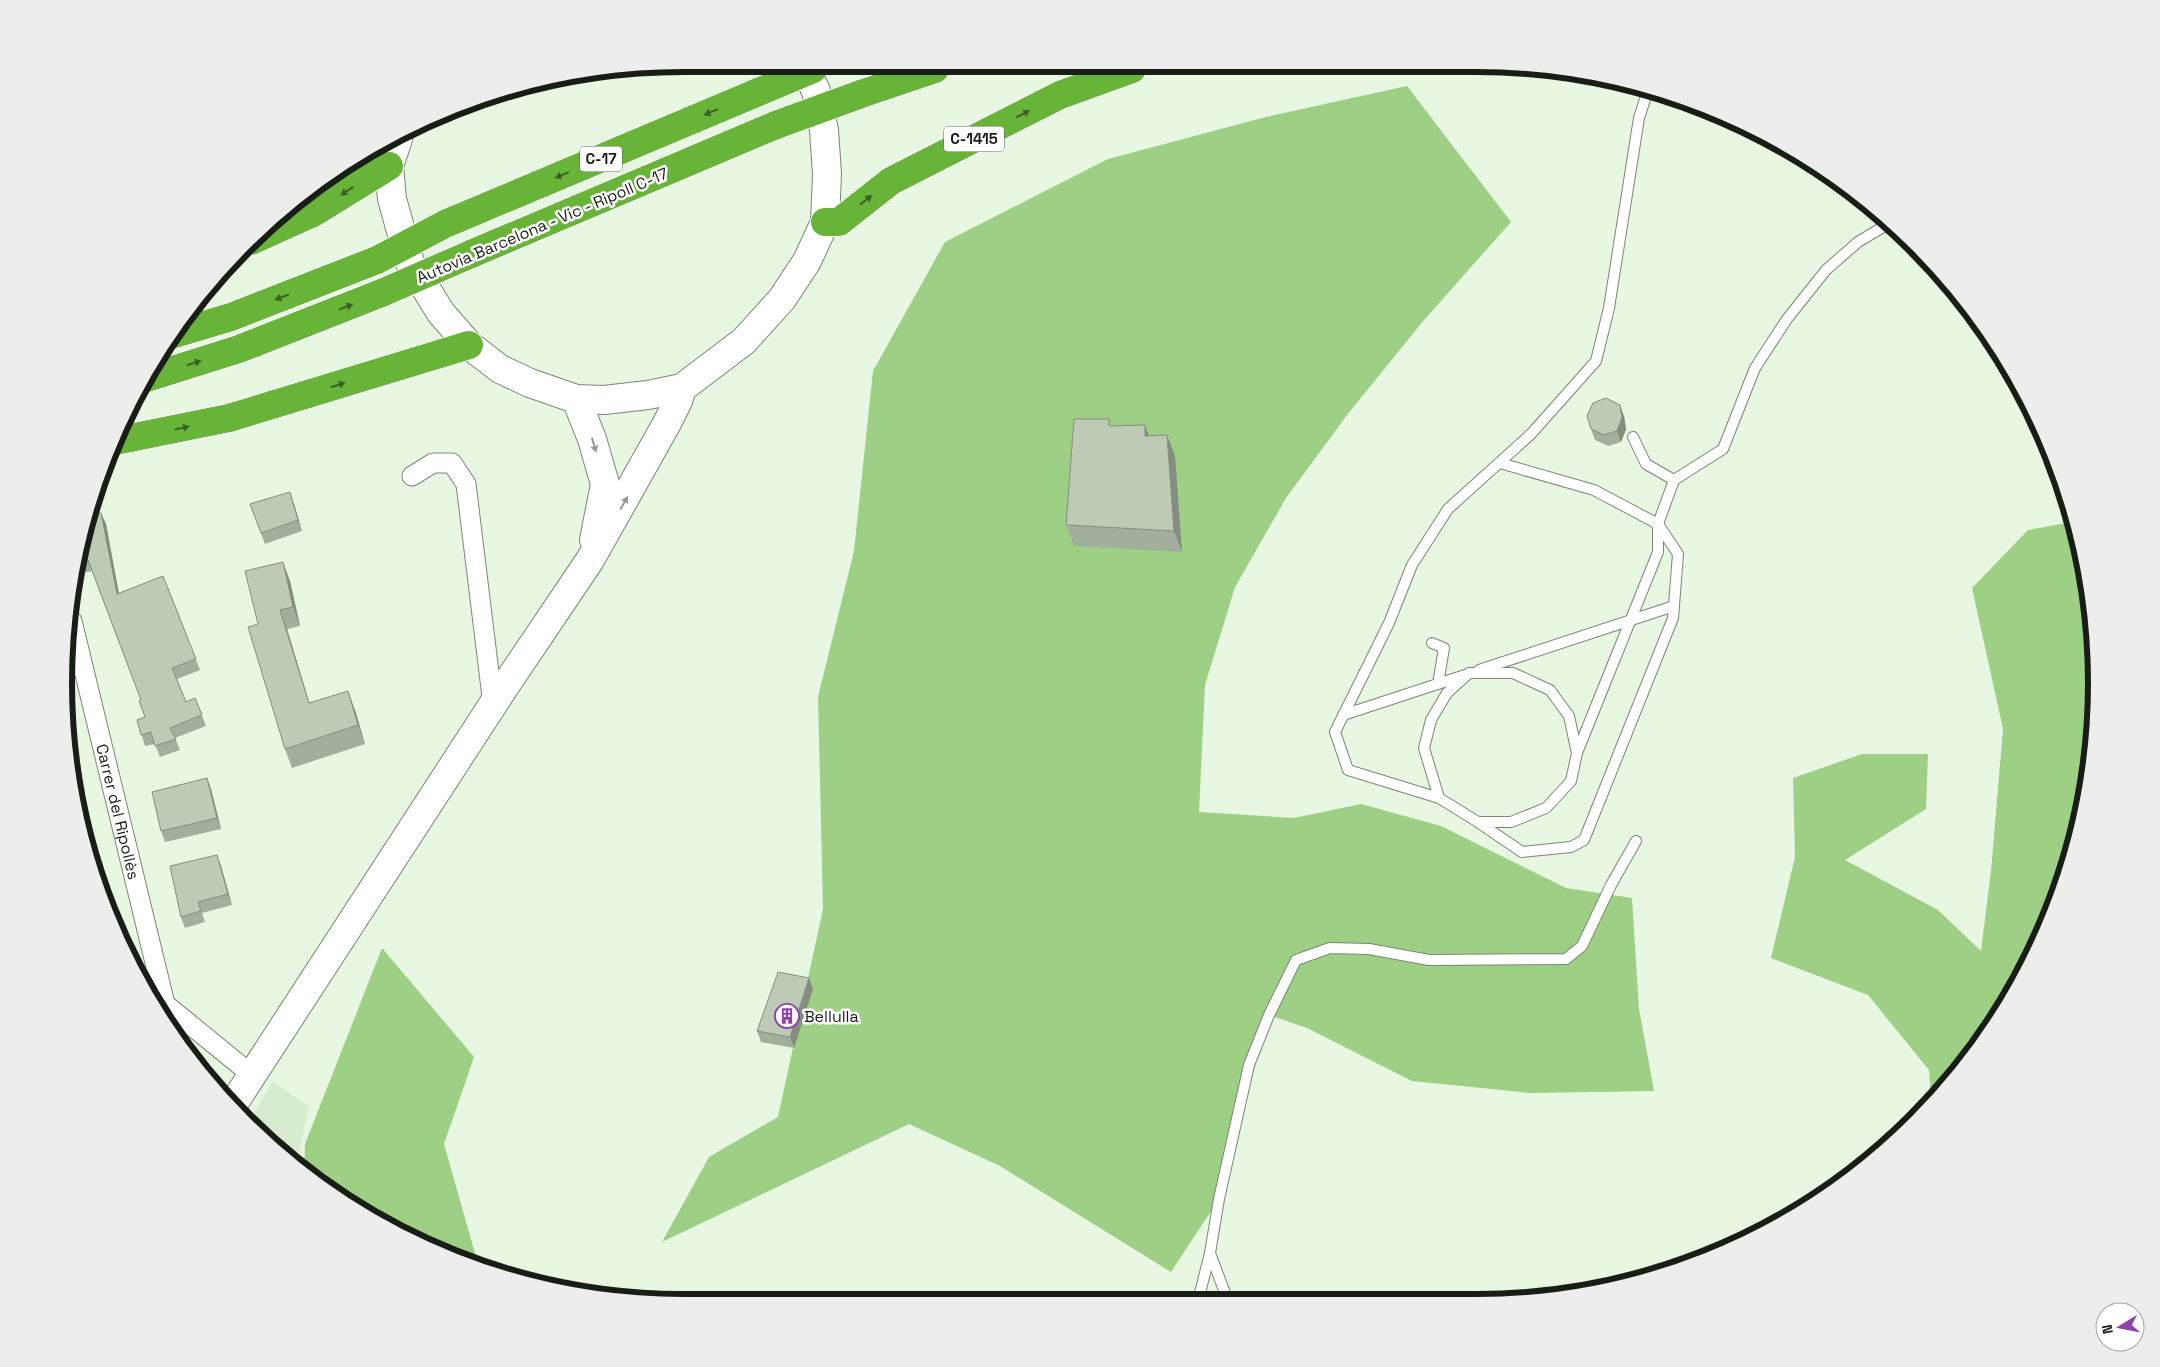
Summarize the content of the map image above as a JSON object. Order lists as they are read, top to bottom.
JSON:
{
  "streets": {
    "highway": ["C-1415", "C-17", "Autovia Barcelona - Vic - Ripoll C-17"],
    "street": ["Carrer del Ripollès"]
  },
  "places": {
    "building": ["Bellulla"]
  },
  "north": "left"
}
